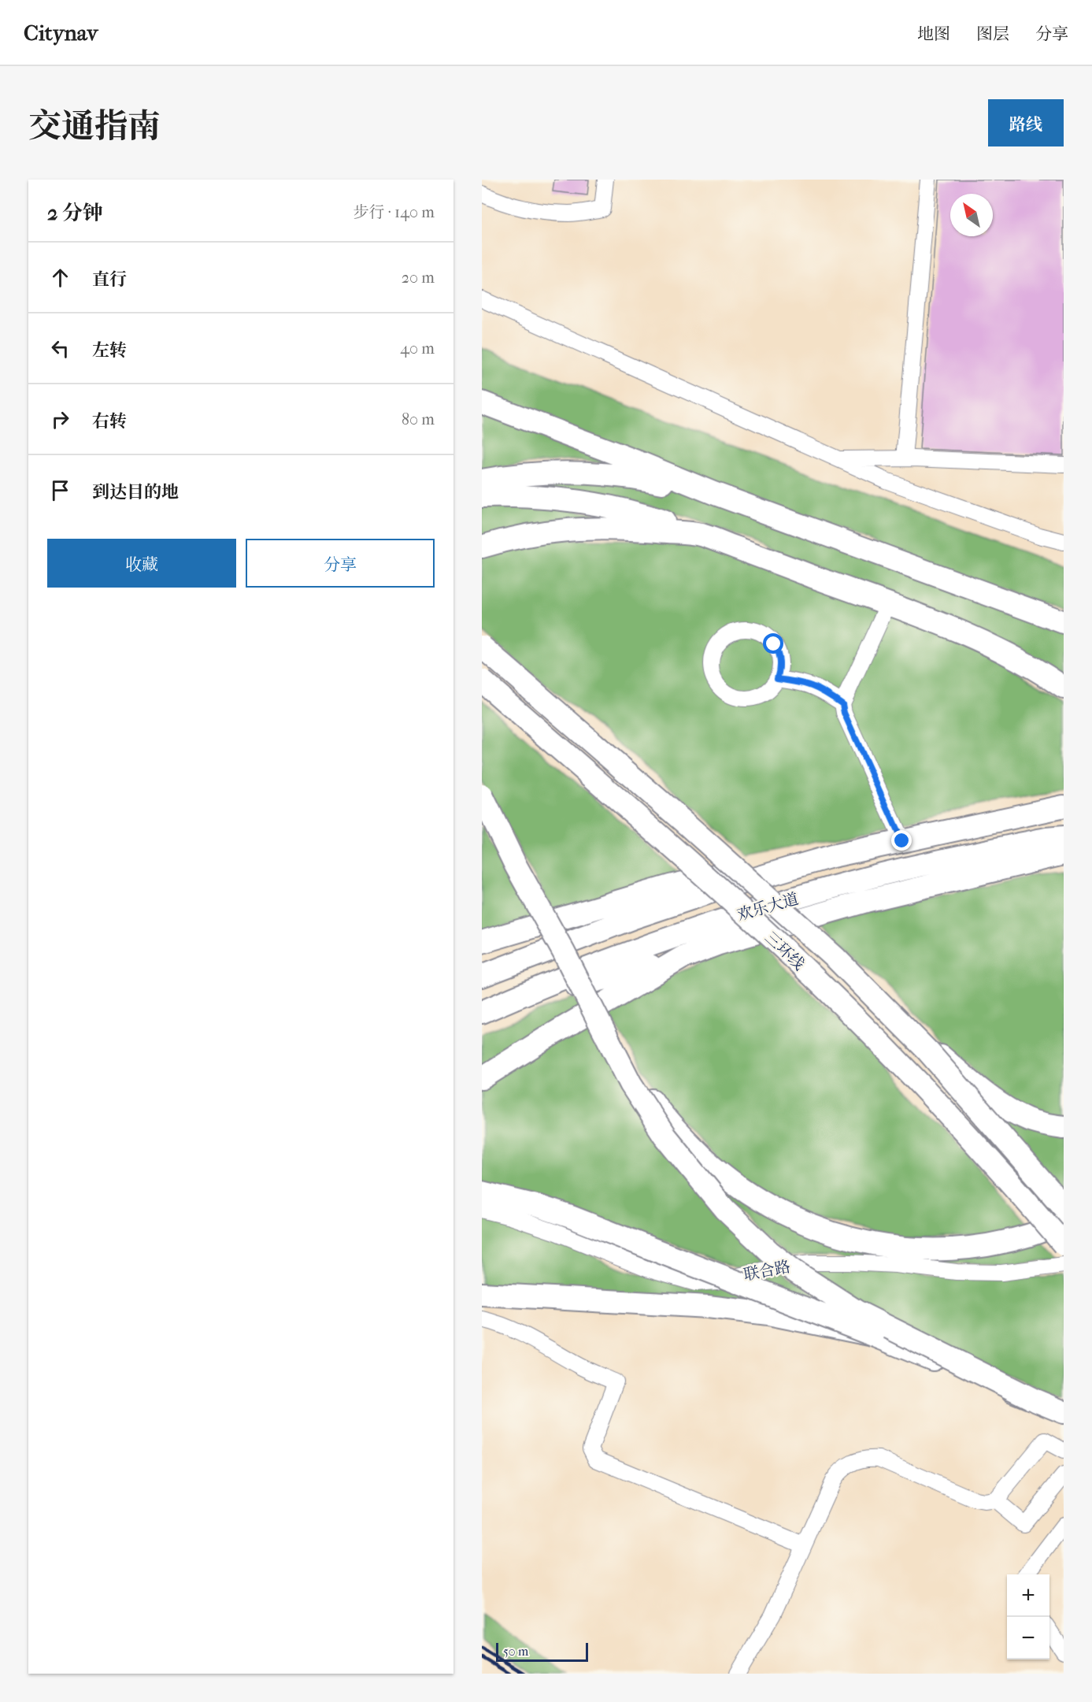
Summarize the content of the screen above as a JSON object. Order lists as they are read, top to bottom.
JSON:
{
  "streets": {
    "highway": ["欢乐大道", "三环线"],
    "street": ["联合路"]
  },
  "scale_bar": "50 m",
  "north": "top left",
  "page": {
    "header": "Citynav",
    "nav": ["地图", "图层", "分享"],
    "title": "交通指南",
    "buttons": [
      "路线",
      ["收藏", "分享"]
    ],
    "heading": ["2 分钟", "步行 · 140 m"],
    "list": [
      ["直行", "20 m"],
      ["左转", "40 m"],
      ["右转", "80 m"],
      "到达目的地"
    ],
    "map_buttons": ["+", "−"],
    "scale": "50 m"
  }
}
